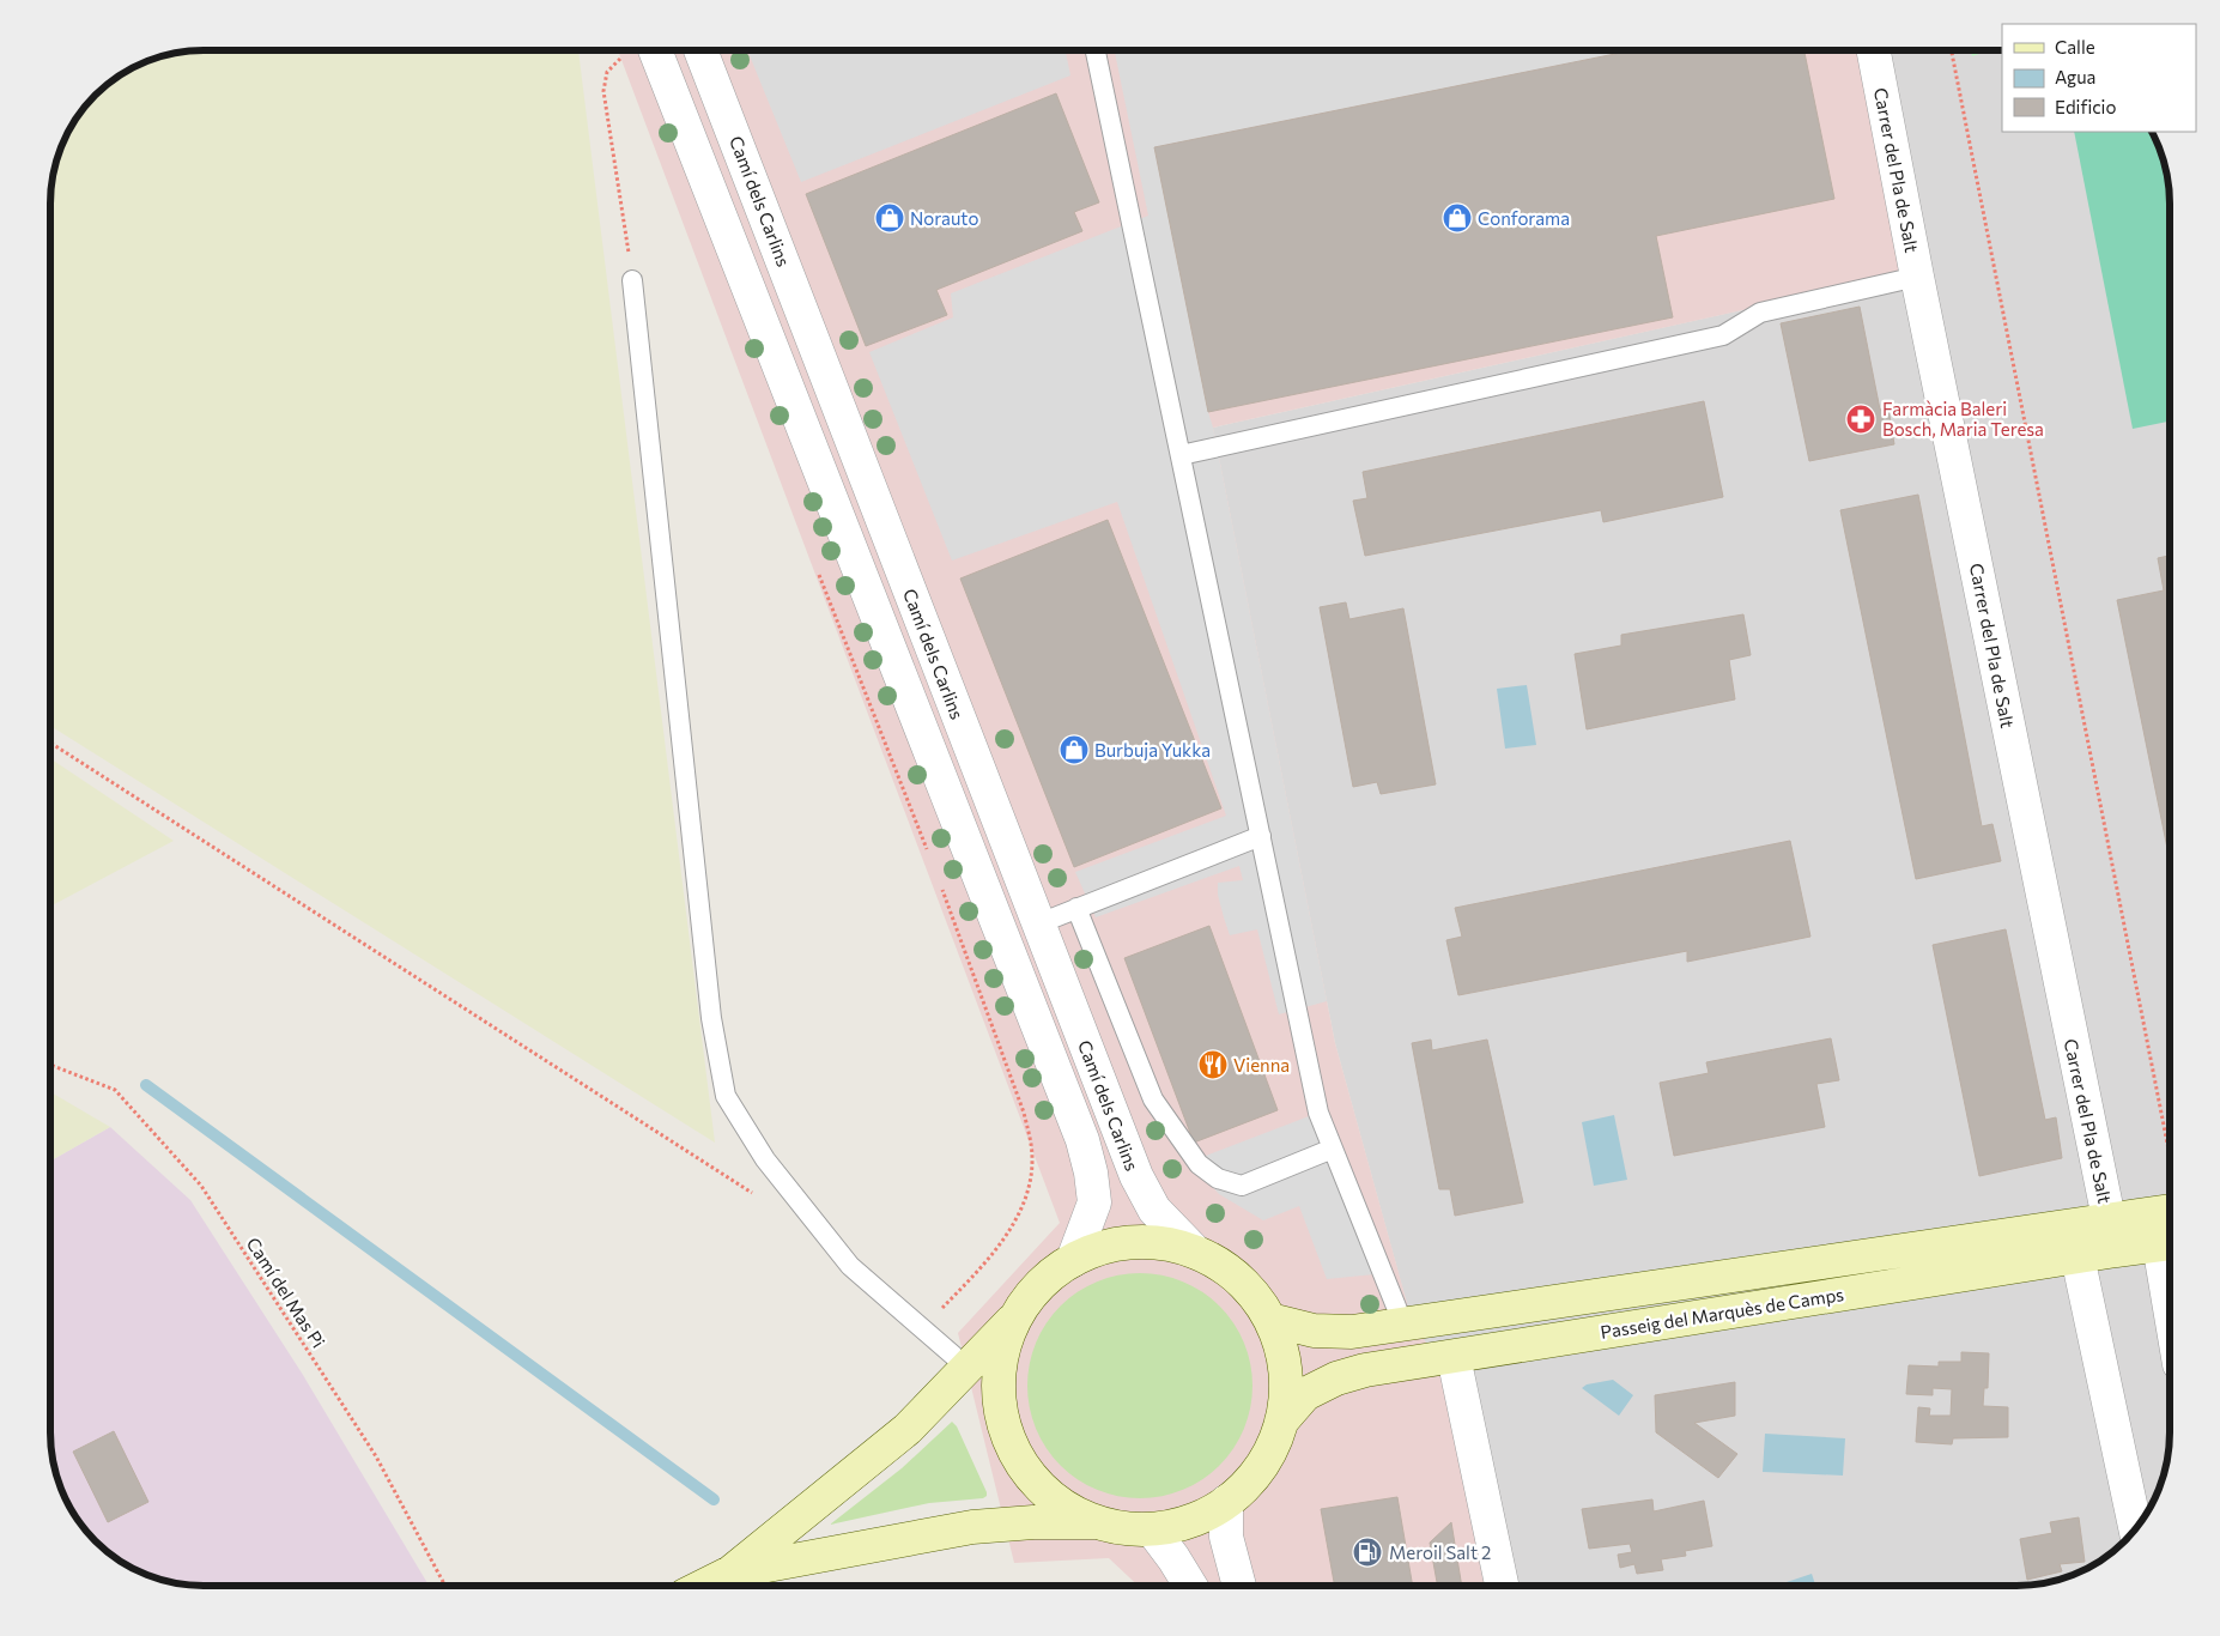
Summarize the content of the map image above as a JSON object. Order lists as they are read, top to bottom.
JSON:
{
  "streets": {
    "main road": ["Passeig del Marquès de Camps"],
    "street": ["Carrer del Pla de Salt", "Camí dels Carlins"],
    "path": ["Camí del Mas Pi"]
  },
  "crossings": [
    ["Carrer del Pla de Salt", "Passeig del Marquès de Camps"]
  ],
  "places": {
    "shop": ["Norauto", "Conforama", "Burbuja Yukka"],
    "pharmacy": ["Farmàcia Baleri Bosch, Maria Teresa"],
    "restaurant": ["Vienna"],
    "fuel station": ["Meroil Salt 2"]
  },
  "legend": ["Calle", "Agua", "Edificio"]
}
